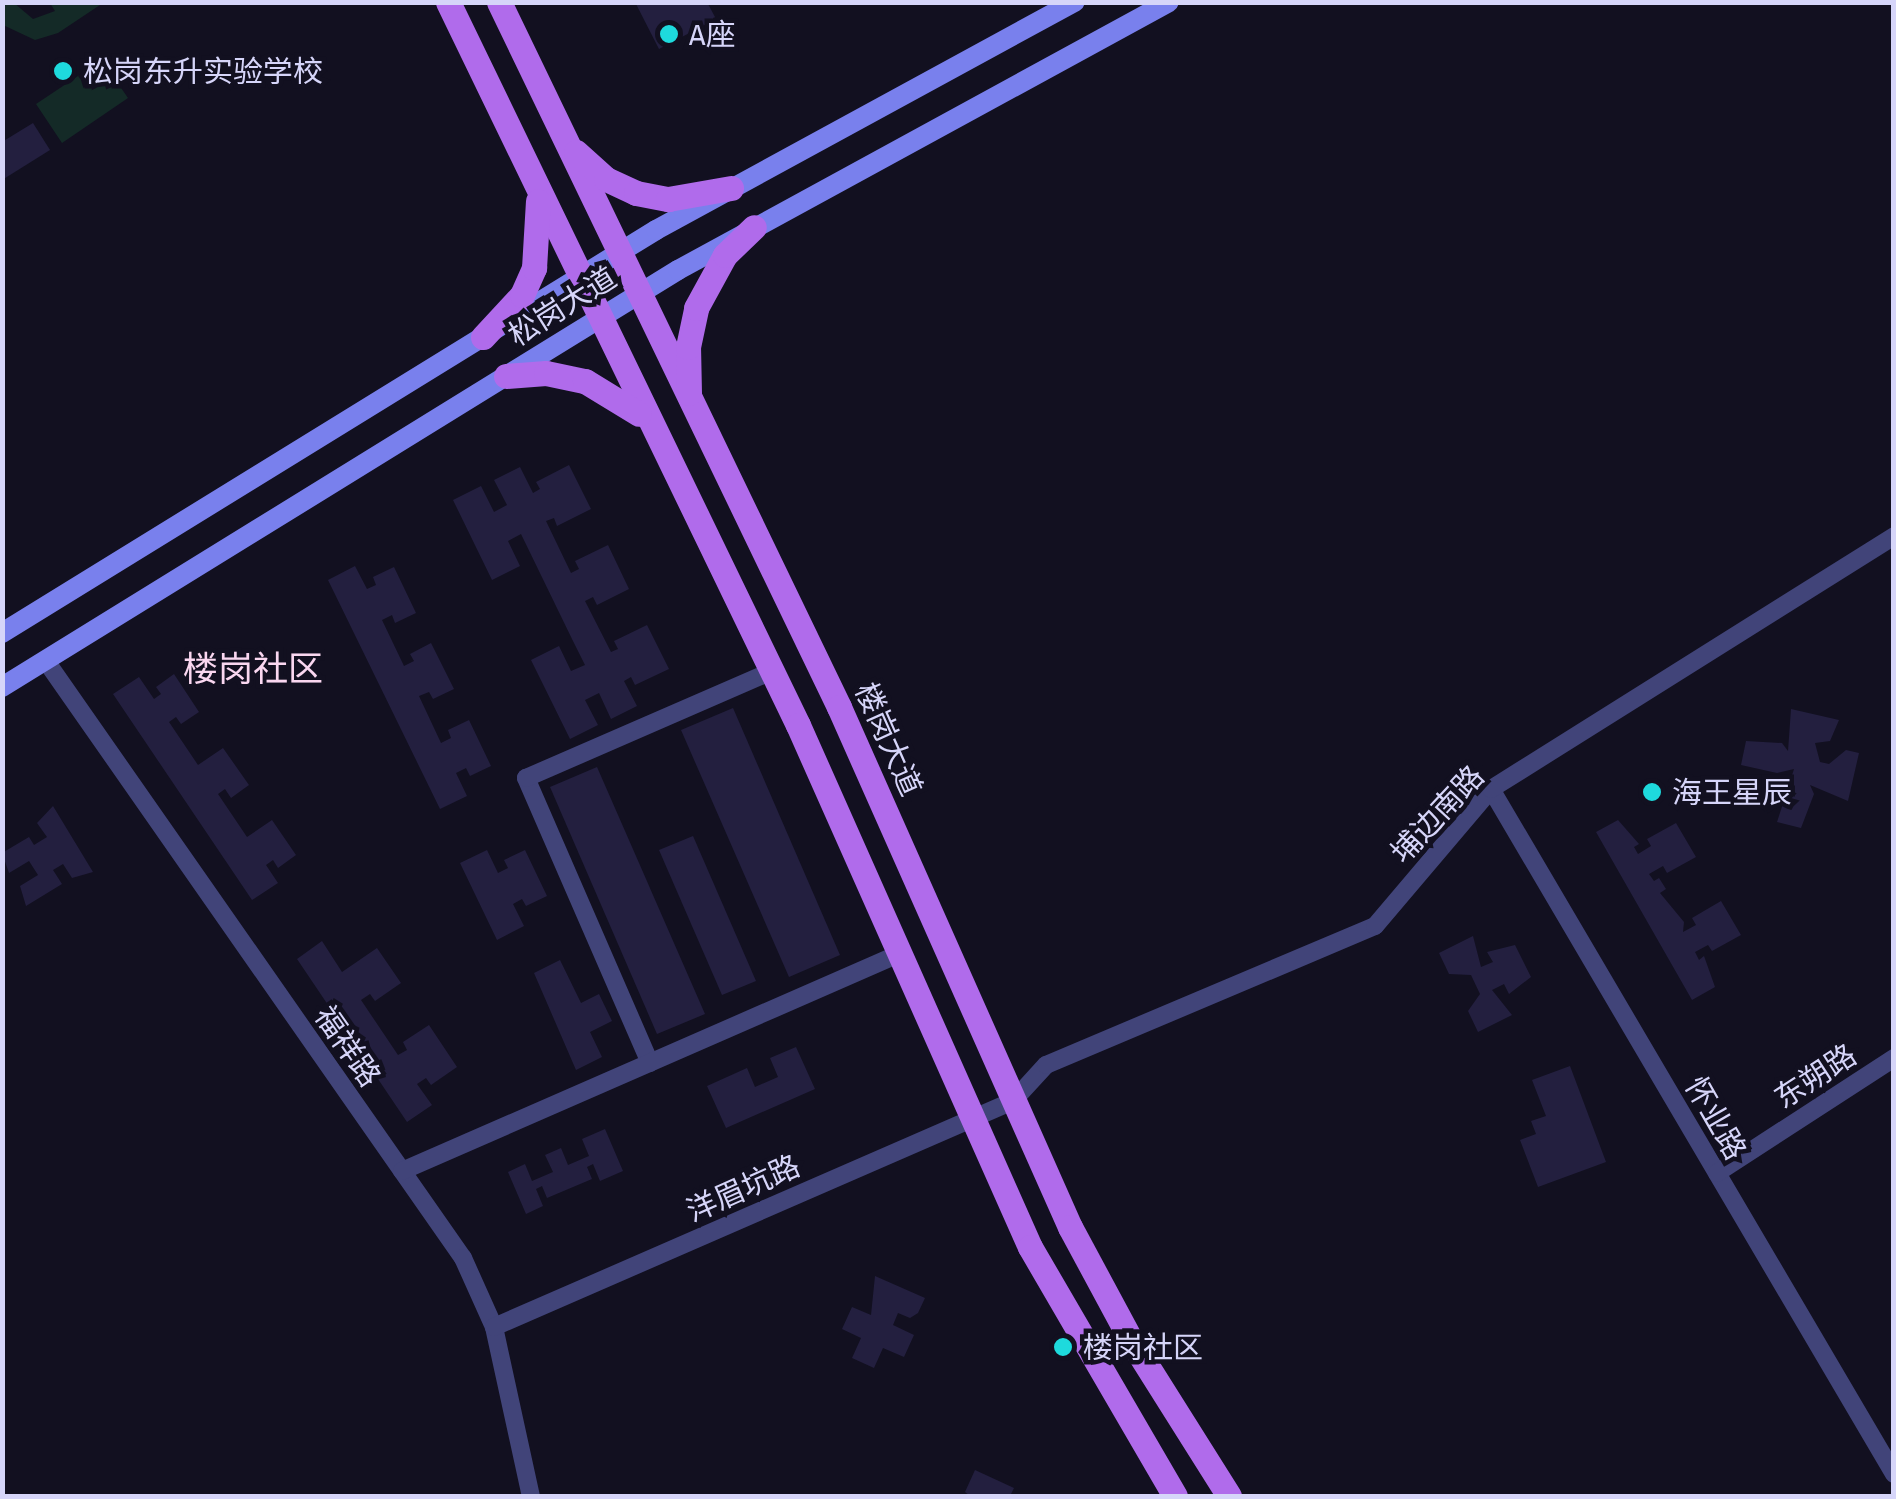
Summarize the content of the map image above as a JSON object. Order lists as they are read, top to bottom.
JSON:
{
  "streets": {
    "main road": ["松岗大道", "楼岗大道"],
    "street": [
      "埔边南路",
      "福祥路",
      "东朔路",
      "怀业路",
      "洋眉坑路"
    ]
  },
  "crossings": [
    ["松岗大道", "楼岗大道"],
    ["松岗大道", "福祥路"],
    ["楼岗大道", "埔边南路"],
    ["楼岗大道", "洋眉坑路"],
    ["埔边南路", "怀业路"],
    ["埔边南路", "洋眉坑路"],
    ["福祥路", "洋眉坑路"],
    ["东朔路", "怀业路"]
  ],
  "districts": ["楼岗社区"],
  "places": [
    "A座",
    "松岗东升实验学校",
    "海王星辰",
    "楼岗社区"
  ]
}
